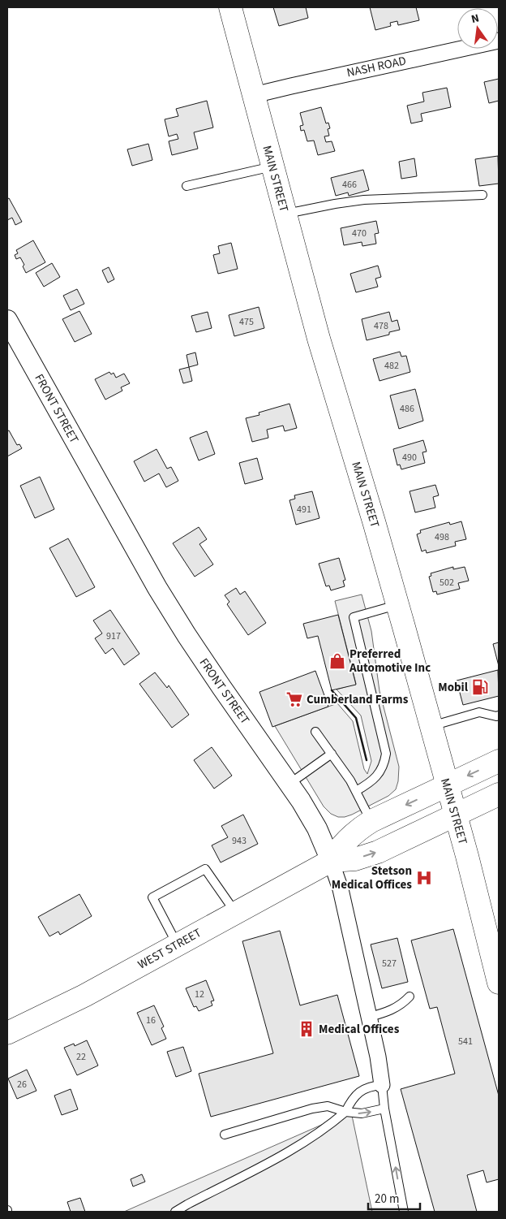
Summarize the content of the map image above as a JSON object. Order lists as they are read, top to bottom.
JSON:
{
  "streets": {
    "main road": ["MAIN STREET", "WEST STREET"],
    "street": ["NASH ROAD", "FRONT STREET"]
  },
  "crossings": [
    ["NASH ROAD", "MAIN STREET"],
    ["FRONT STREET", "WEST STREET"]
  ],
  "places": {
    "shop": ["Preferred Automotive Inc"],
    "fuel station": ["Mobil"],
    "supermarket": ["Cumberland Farms"],
    "hospital": ["Stetson Medical Offices"],
    "building": ["Medical Offices"]
  },
  "house_numbers": [
    "466",
    "470",
    "475",
    "478",
    "482",
    "486",
    "490",
    "491",
    "498",
    "502",
    "917",
    "943",
    "527",
    "12",
    "16",
    "541",
    "22",
    "26"
  ],
  "scale_bar": "20 m",
  "north": "top"
}
